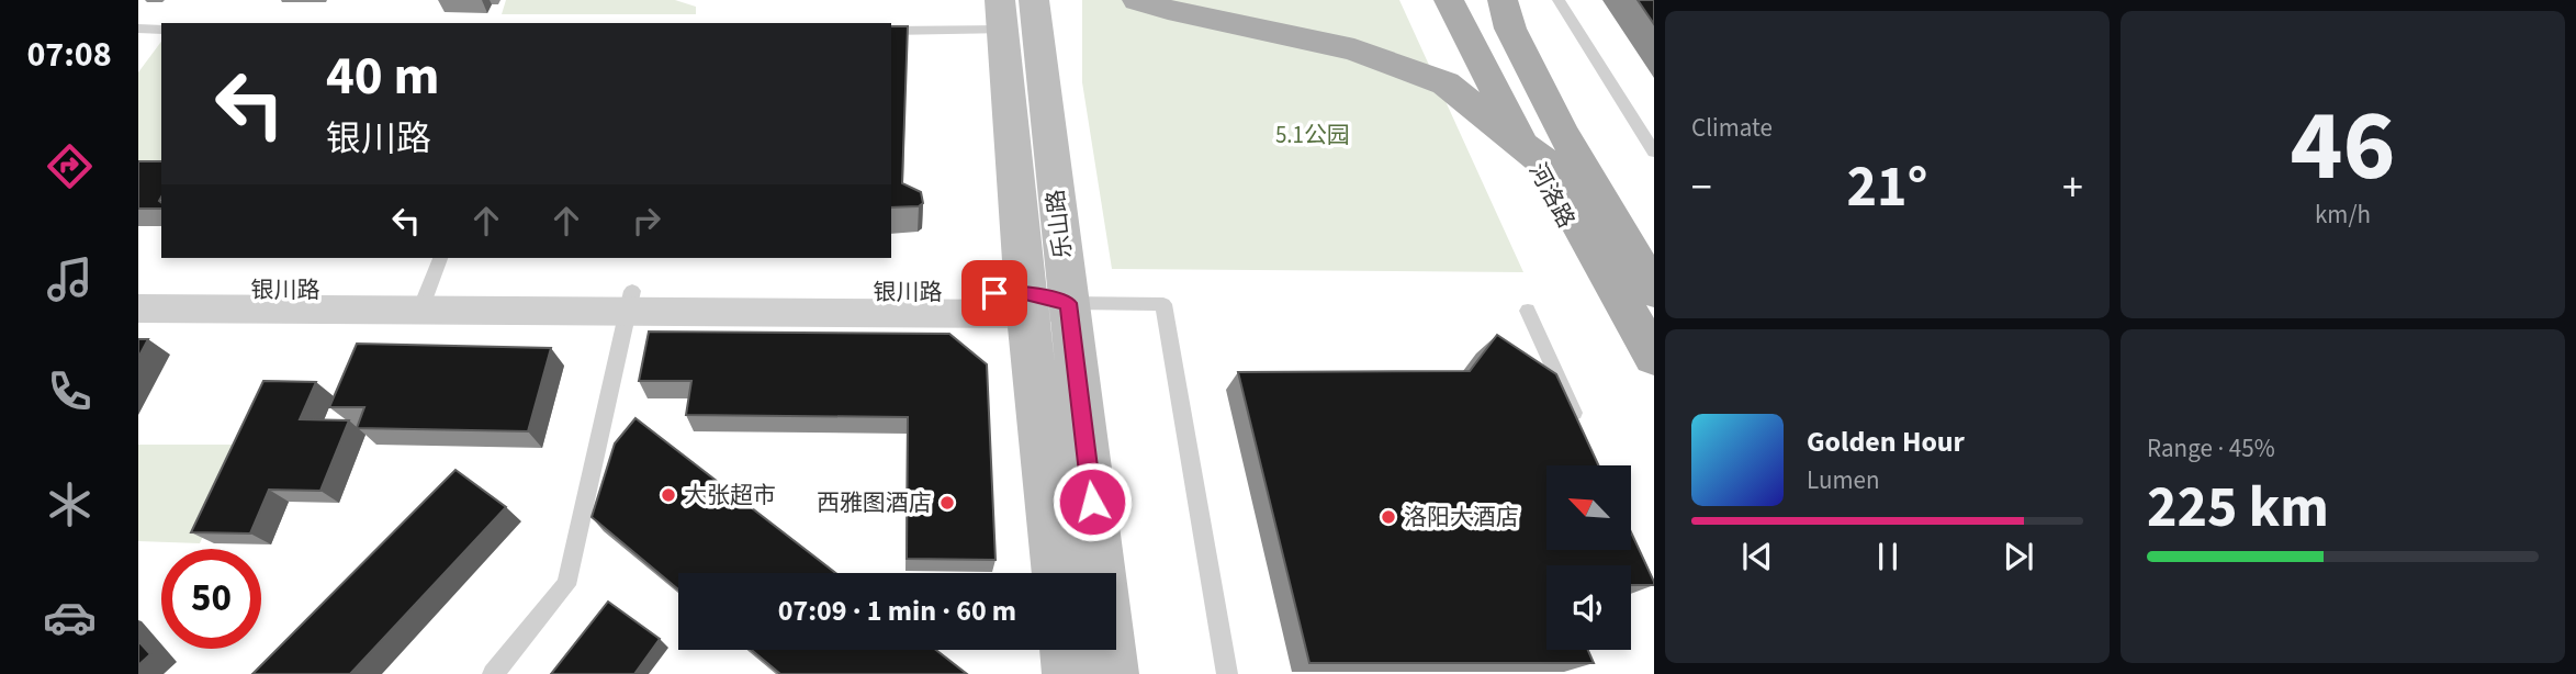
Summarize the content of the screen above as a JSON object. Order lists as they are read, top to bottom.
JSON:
{
  "streets": {
    "main road": ["河洛路", "乐山路"],
    "street": ["银川路"]
  },
  "crossings": [
    ["乐山路", "银川路"]
  ],
  "parks": ["5.1公园"],
  "places": ["大张超市", "西雅图酒店", "洛阳大酒店"],
  "north": "top left",
  "page": {
    "tabs": "07:08",
    "tile": [
      "Climate",
      ["46", "km/h"],
      ["Range · 45%", "225 km"]
    ],
    "turn": ["40 m", "银川路"],
    "heat": ["−", "21°", "+"],
    "song": ["Golden Hour", "Lumen"],
    "limit": "50",
    "trip": "07:09 · 1 min · 60 m"
  }
}
